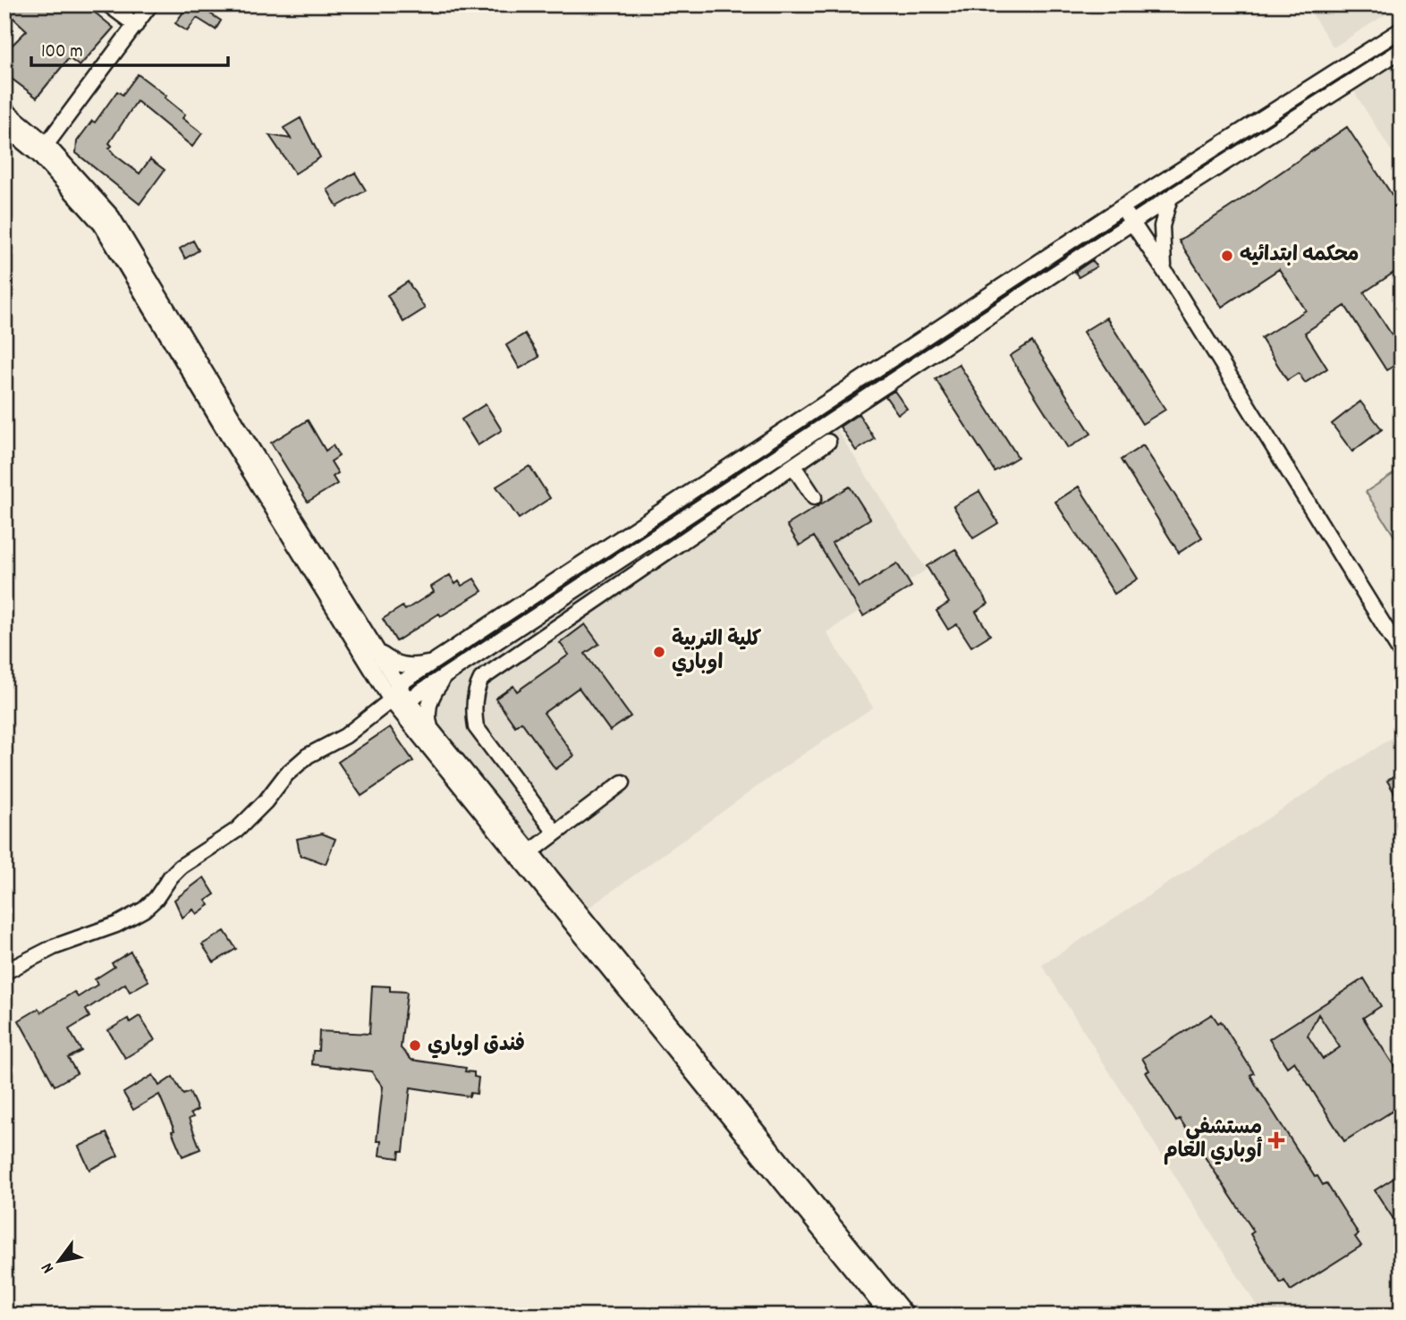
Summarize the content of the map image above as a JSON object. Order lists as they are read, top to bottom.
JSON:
{
  "places": {
    "other": ["محكمه ابتدائيه", "كلية التربية اوباري", "فندق اوباري"],
    "health": ["مستشفي أوباري العام"]
  },
  "scale_bar": "100 m",
  "north": "bottom left"
}
